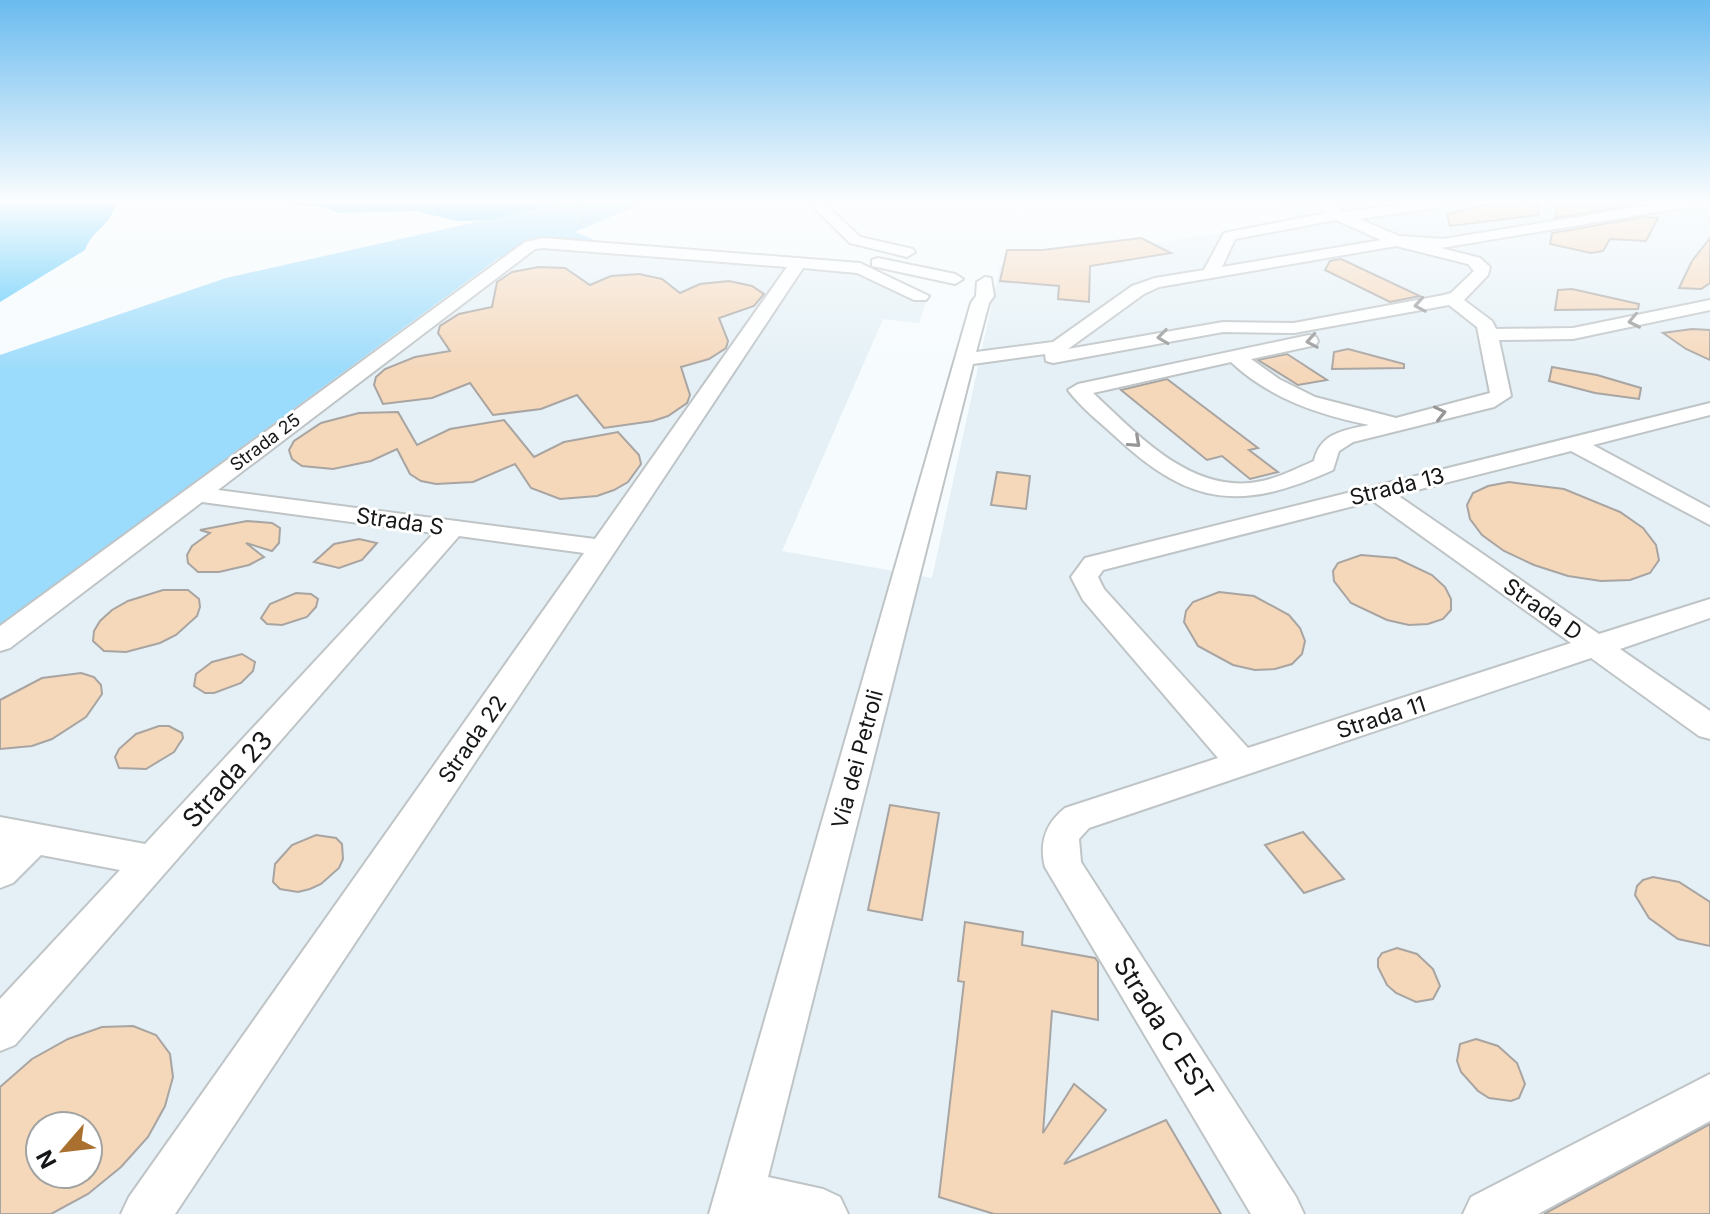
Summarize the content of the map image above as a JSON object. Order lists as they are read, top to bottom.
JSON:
{
  "streets": {
    "street": [
      "Strada 25",
      "Strada 13",
      "Strada S",
      "Strada D",
      "Strada 11",
      "Strada 22",
      "Via dei Petroli",
      "Strada 23",
      "Strada C EST"
    ]
  },
  "crossings": [
    ["Strada 25", "Strada S"],
    ["Strada 25", "Strada 22"],
    ["Strada 13", "Strada D"],
    ["Strada 13", "Strada 11"],
    ["Strada S", "Strada 22"],
    ["Strada S", "Strada 23"],
    ["Strada D", "Strada 11"],
    ["Strada 11", "Strada C EST"]
  ],
  "north": "bottom left"
}
